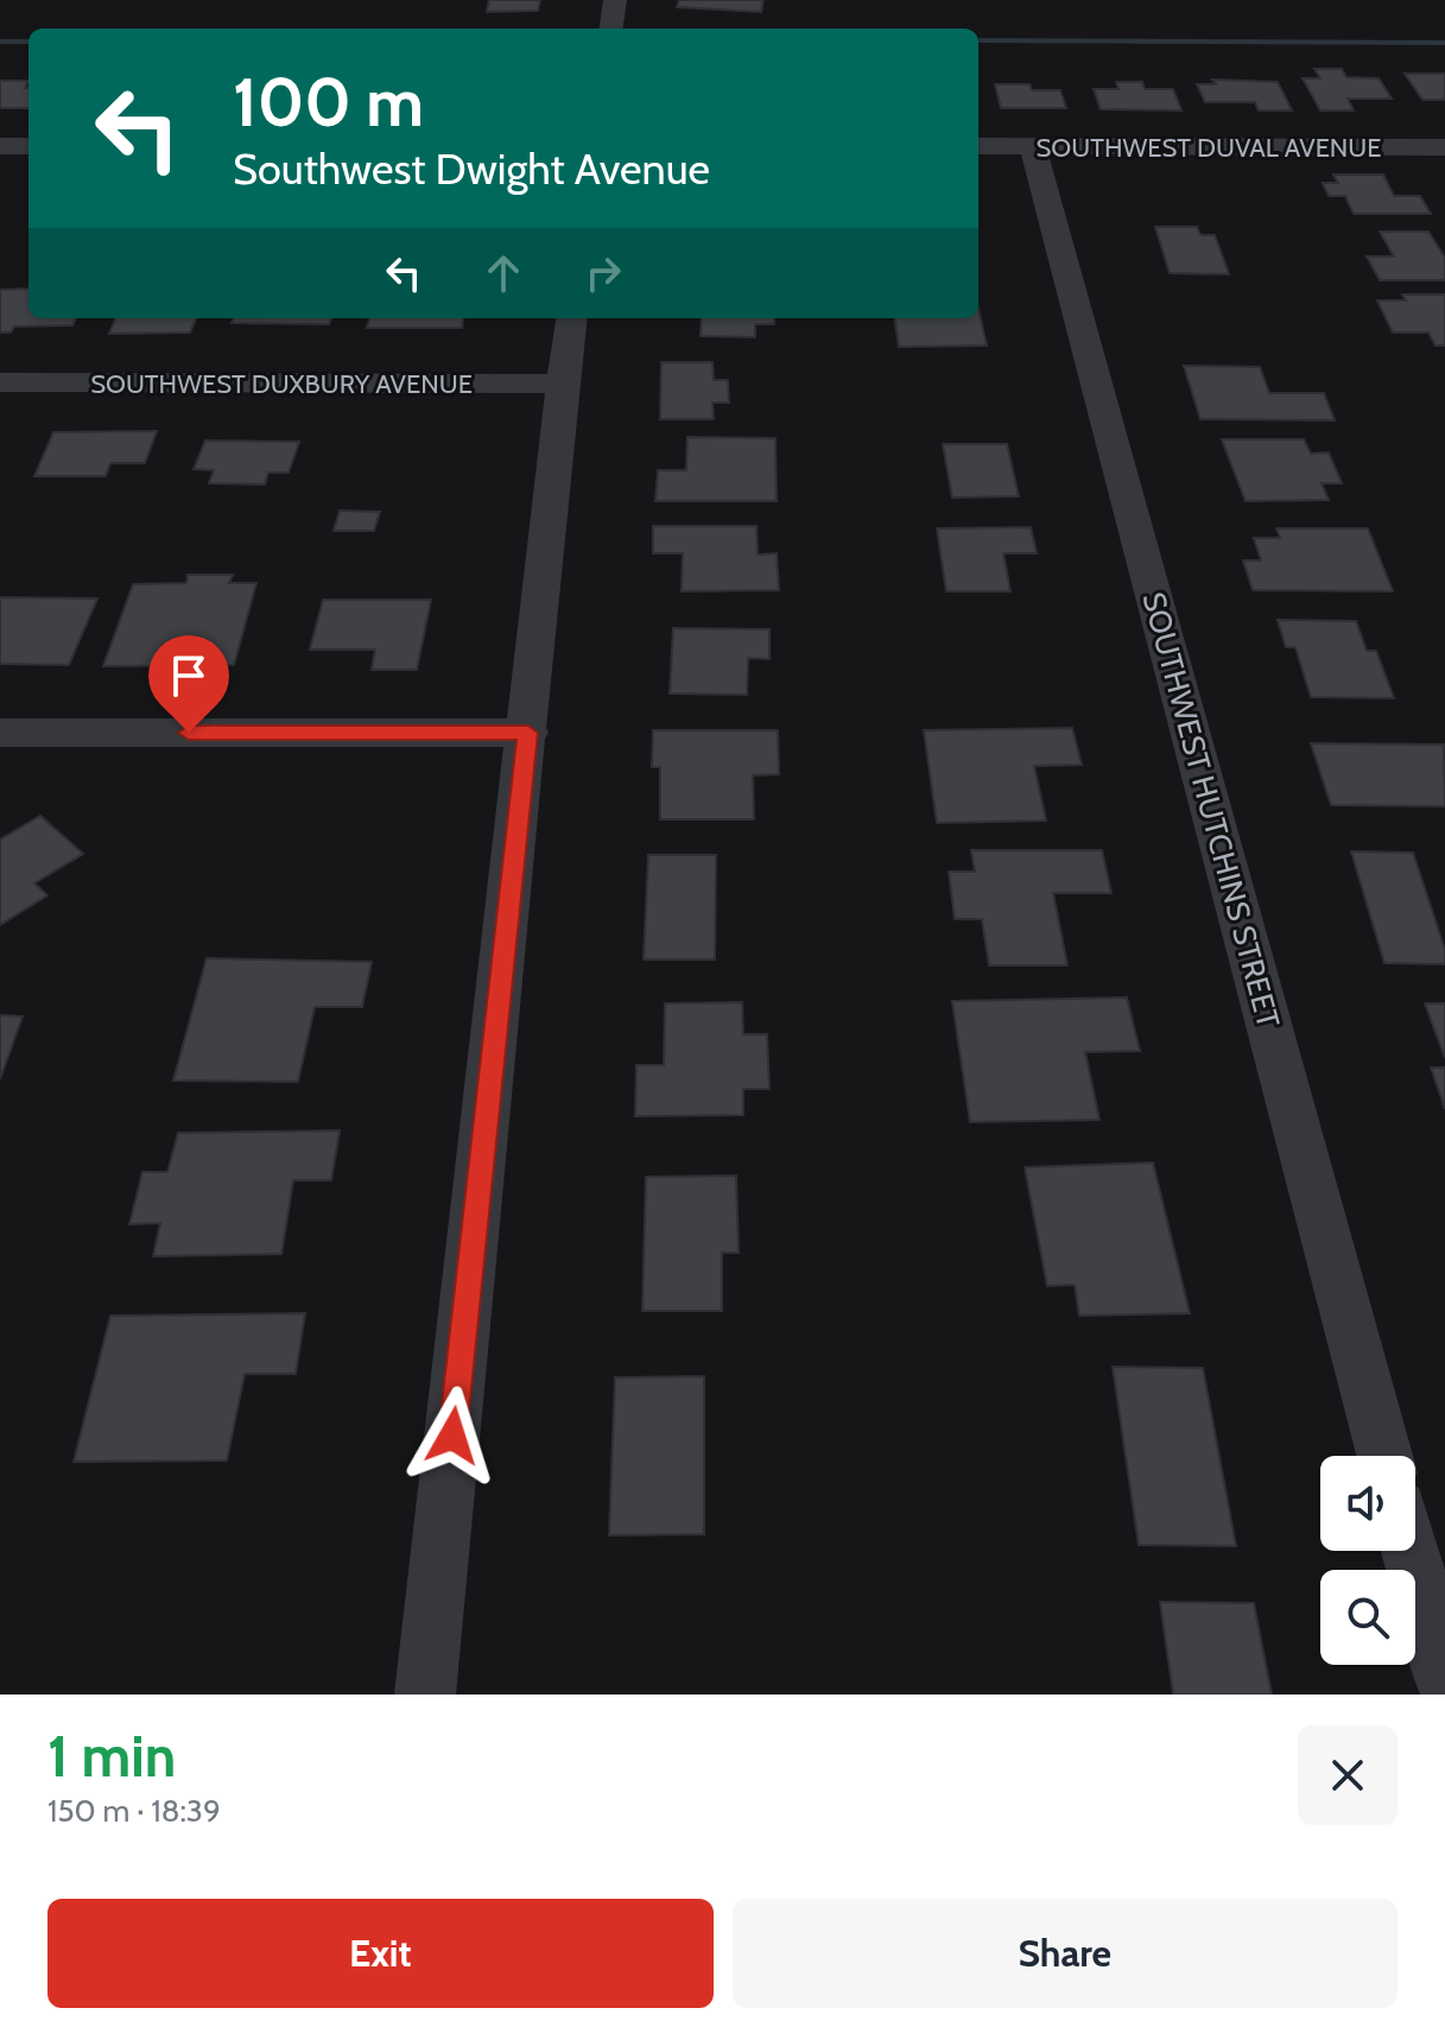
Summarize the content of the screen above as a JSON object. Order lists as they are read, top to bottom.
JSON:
{
  "streets": {
    "street": ["SOUTHWEST DUVAL AVENUE", "SOUTHWEST DUXBURY AVENUE", "SOUTHWEST HUTCHINS STREET"]
  },
  "crossings": [
    ["SOUTHWEST DUVAL AVENUE", "SOUTHWEST HUTCHINS STREET"]
  ],
  "page": {
    "turn": ["100 m", "Southwest Dwight Avenue"],
    "heading": ["1 min", "150 m · 18:39"],
    "buttons": ["Exit", "Share"]
  }
}
